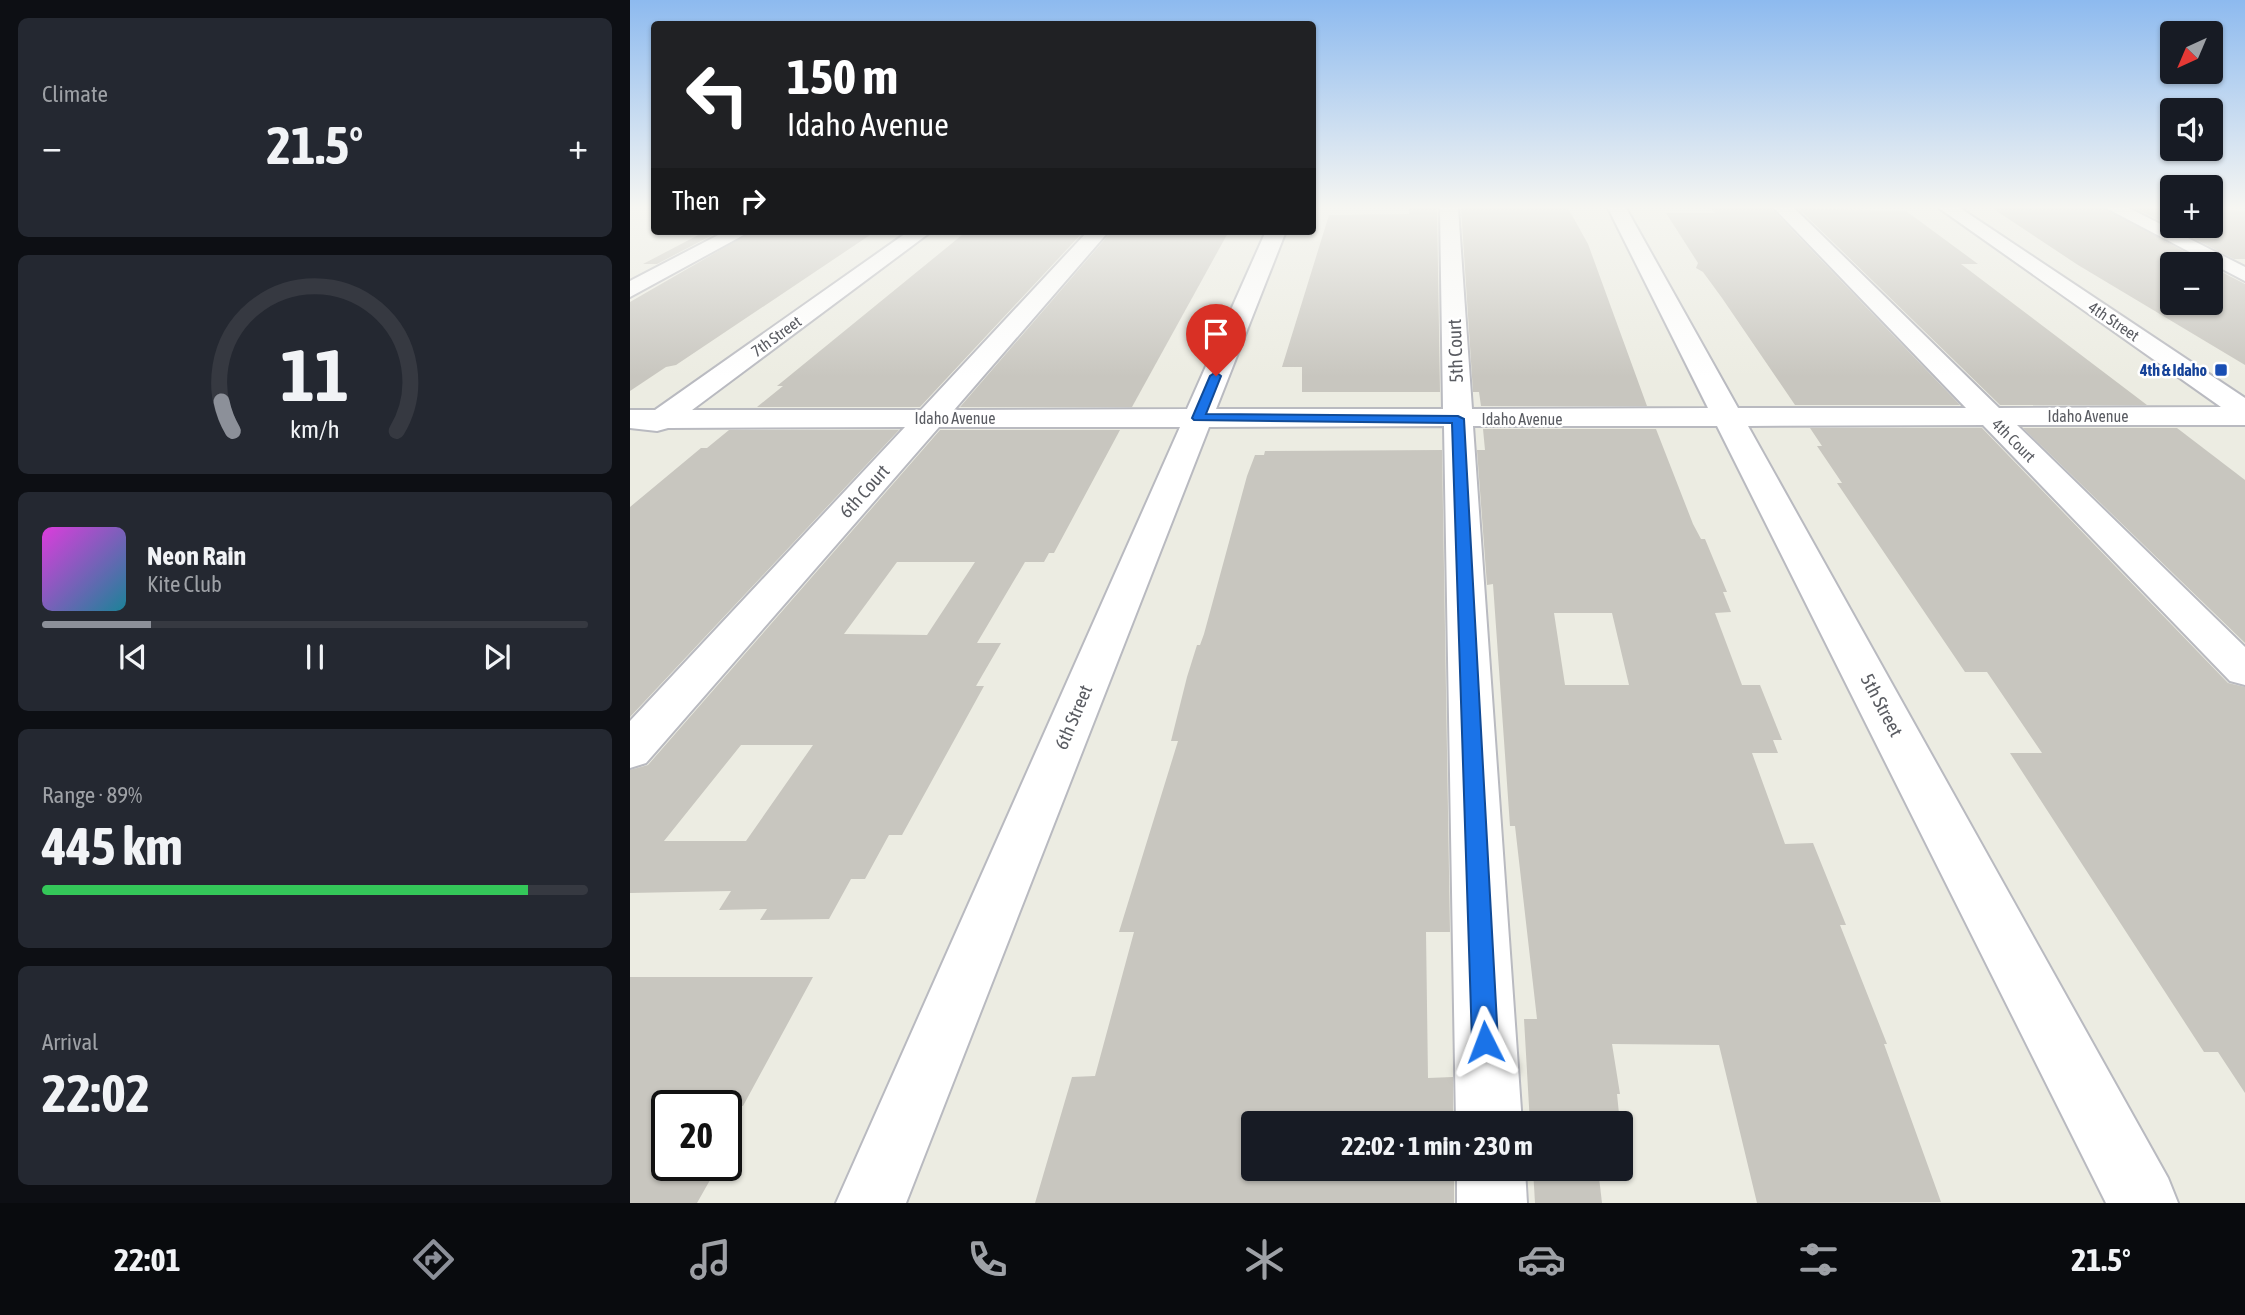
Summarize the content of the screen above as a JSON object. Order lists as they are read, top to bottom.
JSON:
{
  "streets": {
    "street": [
      "4th Street",
      "7th Street",
      "5th Court",
      "Idaho Avenue",
      "4th Court",
      "6th Court",
      "5th Street",
      "6th Street"
    ]
  },
  "crossings": [
    ["4th Street", "Idaho Avenue"],
    ["7th Street", "Idaho Avenue"],
    ["5th Court", "Idaho Avenue"],
    ["Idaho Avenue", "4th Court"],
    ["Idaho Avenue", "6th Court"],
    ["Idaho Avenue", "5th Street"],
    ["Idaho Avenue", "6th Street"]
  ],
  "places": {
    "transit": ["4th & Idaho"]
  },
  "north": "bottom left",
  "page": {
    "tile": [
      "Climate",
      ["Range · 89%", "445 km"],
      ["Arrival", "22:02"]
    ],
    "map_buttons": ["+", "−"],
    "turn": ["150 m", "Idaho Avenue"],
    "heat": ["−", "21.5°", "+"],
    "then": "Then",
    "song": ["Neon Rain", "Kite Club"],
    "limit": "20",
    "trip": "22:02 · 1 min · 230 m",
    "tabs": ["22:01", "21.5°"],
    "gauge": ["11", "km/h"]
  }
}
